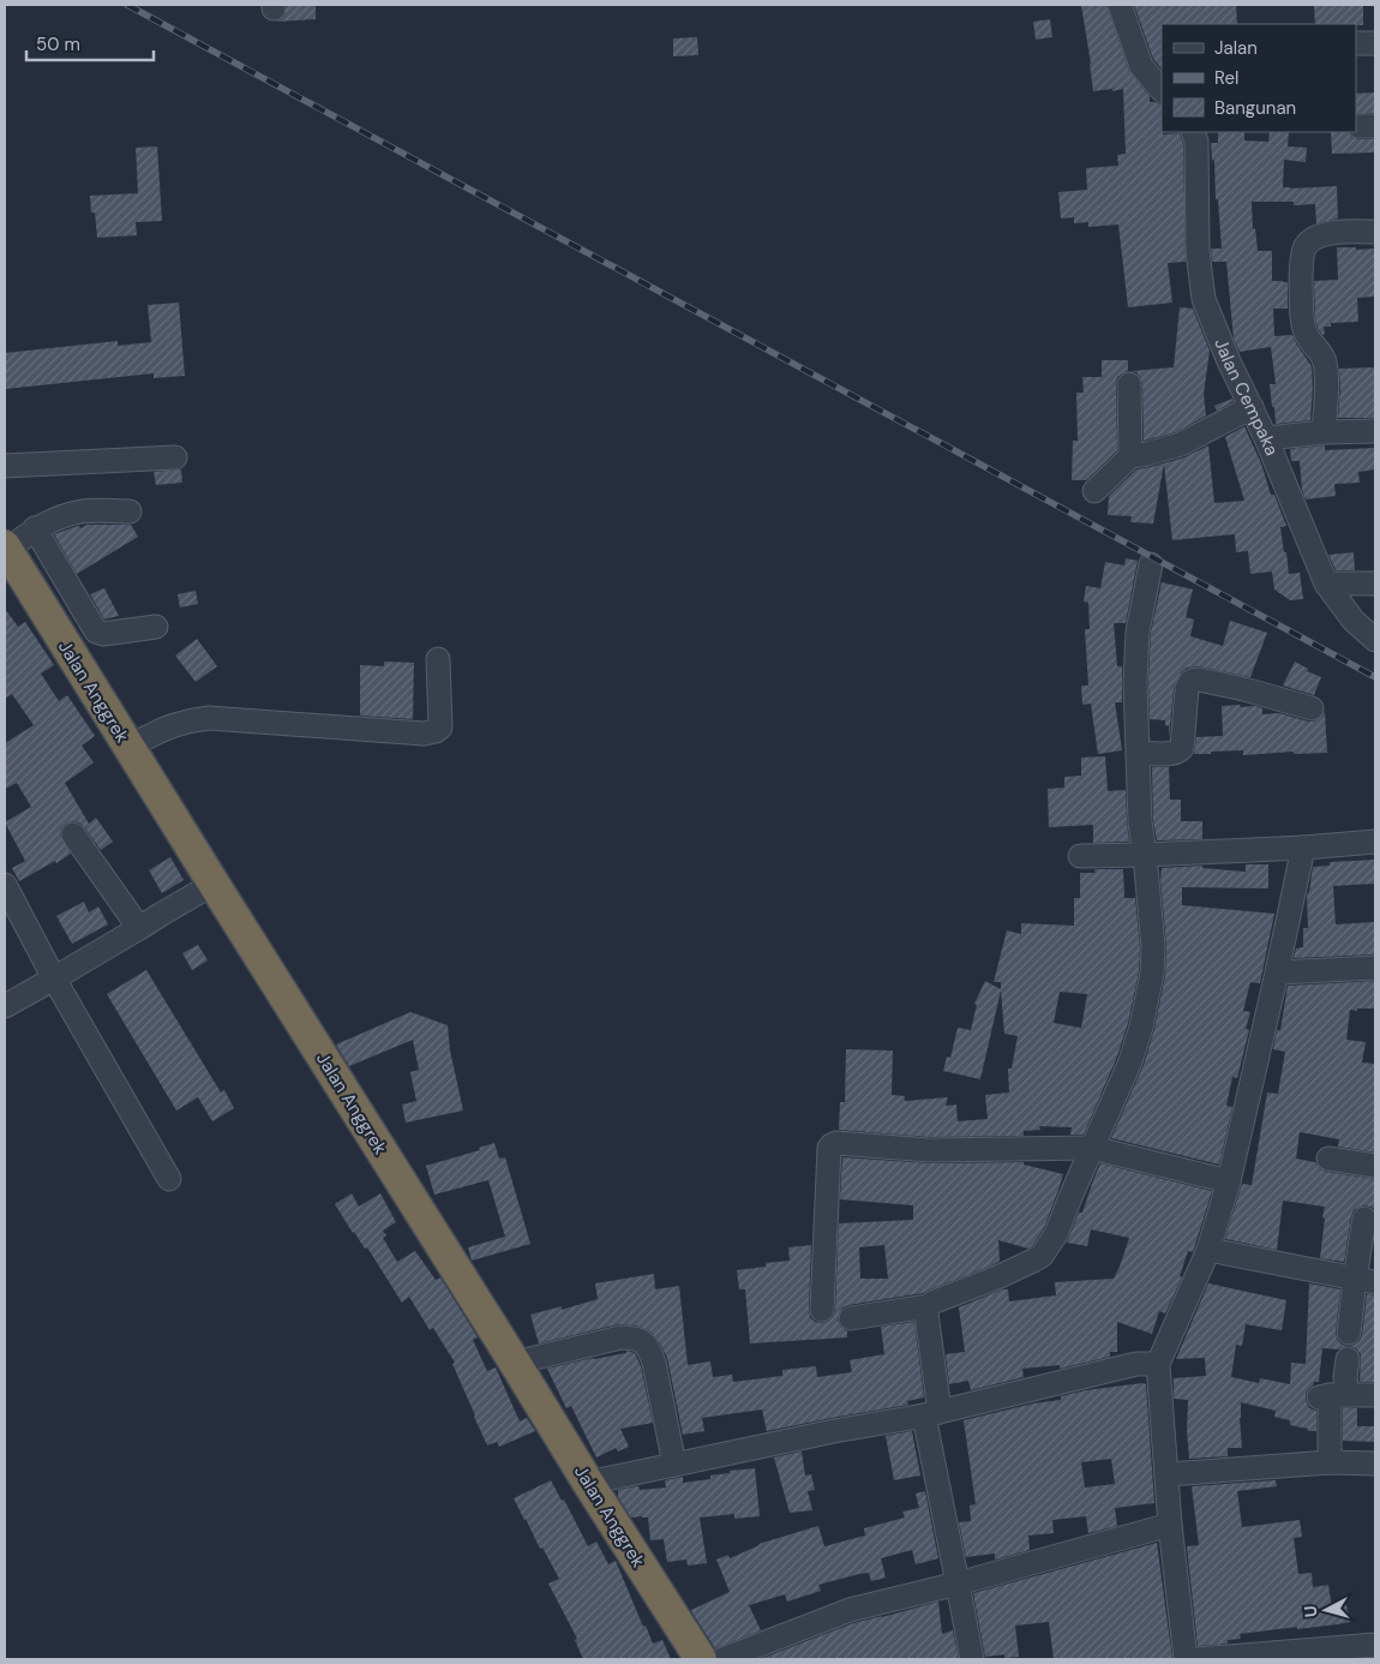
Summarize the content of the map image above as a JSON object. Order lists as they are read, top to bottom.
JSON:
{
  "streets": {
    "highway": ["Jalan Anggrek"],
    "street": ["Jalan Cempaka"]
  },
  "legend": ["Jalan", "Rel", "Bangunan"],
  "scale_bar": "50 m",
  "north": "left"
}
